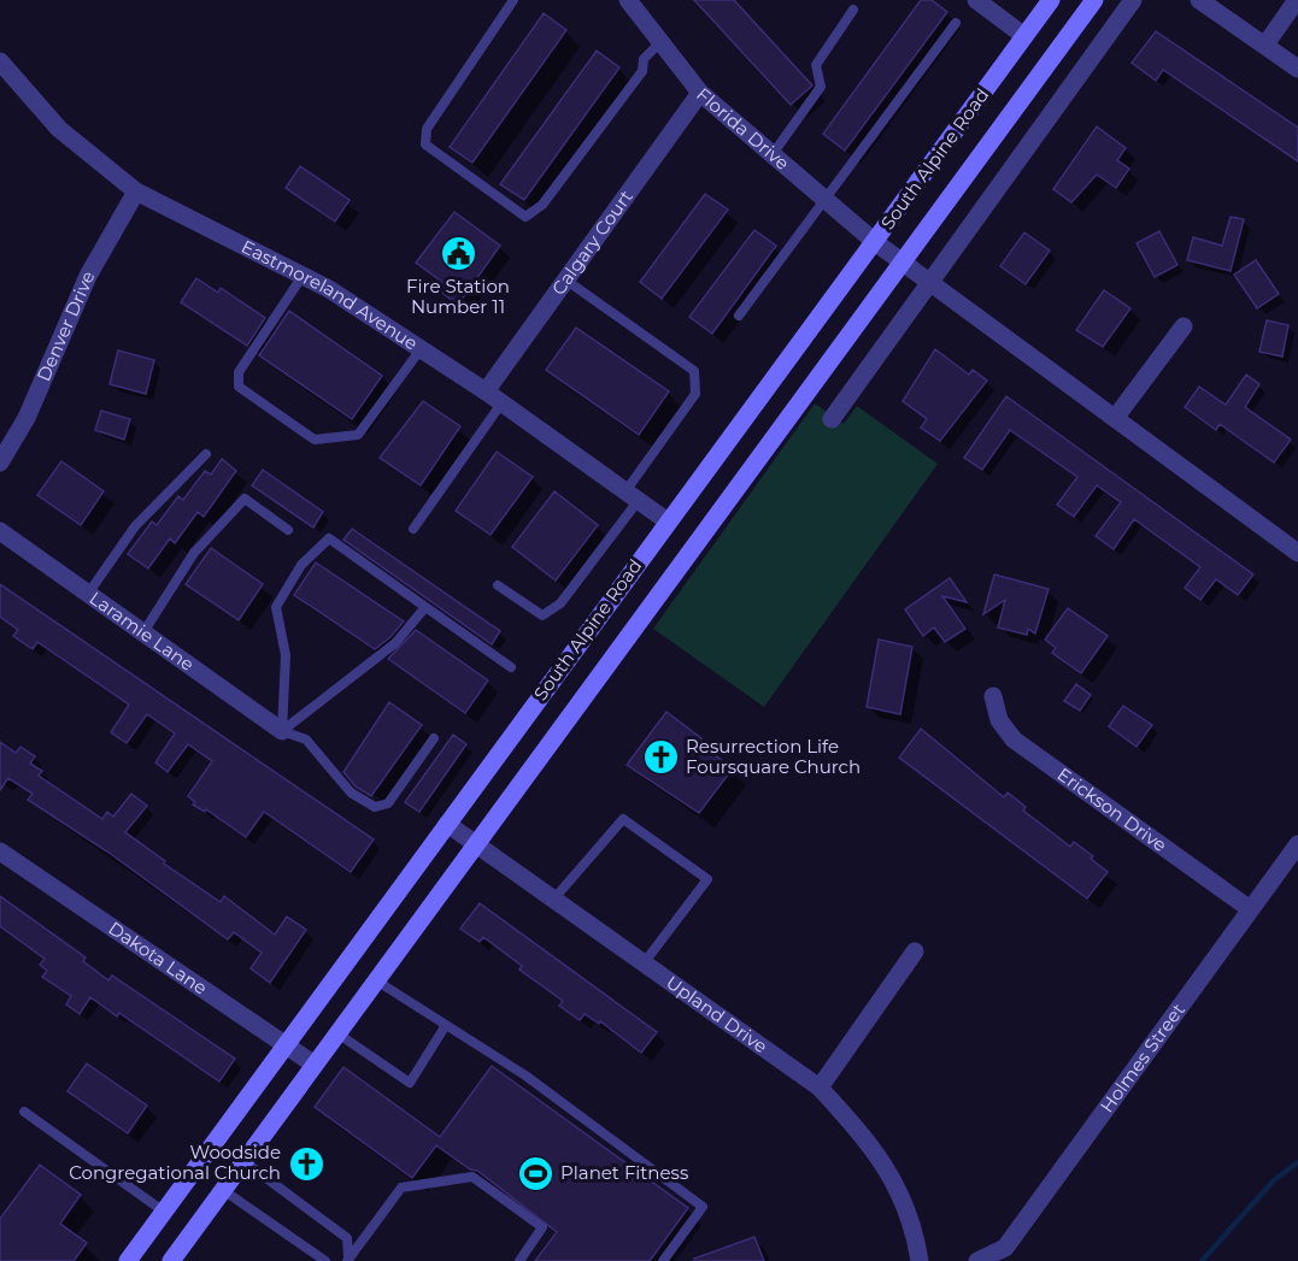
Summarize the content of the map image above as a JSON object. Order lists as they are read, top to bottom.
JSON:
{
  "streets": {
    "main road": ["South Alpine Road"],
    "street": [
      "Florida Drive",
      "Calgary Court",
      "Eastmoreland Avenue",
      "Denver Drive",
      "Laramie Lane",
      "Erickson Drive",
      "Dakota Lane",
      "Upland Drive",
      "Holmes Street"
    ]
  },
  "crossings": [
    ["Florida Drive", "South Alpine Road"],
    ["Florida Drive", "Calgary Court"],
    ["South Alpine Road", "Eastmoreland Avenue"],
    ["South Alpine Road", "Dakota Lane"],
    ["South Alpine Road", "Upland Drive"],
    ["Calgary Court", "Eastmoreland Avenue"],
    ["Eastmoreland Avenue", "Denver Drive"],
    ["Erickson Drive", "Holmes Street"]
  ],
  "places": {
    "public building": ["Fire Station Number 11"],
    "church": ["Resurrection Life Foursquare Church", "Woodside Congregational Church"],
    "sports": ["Planet Fitness"]
  }
}
